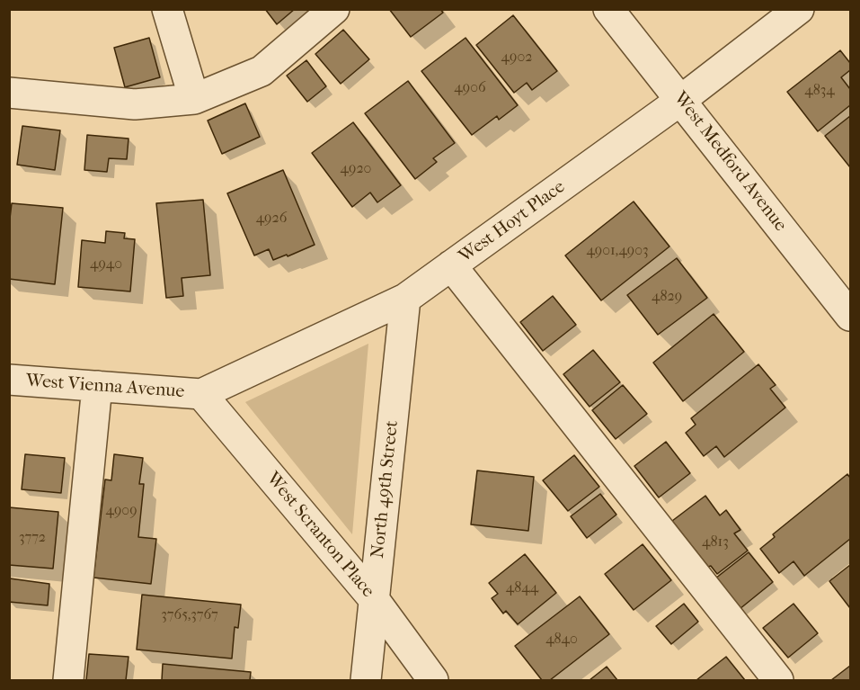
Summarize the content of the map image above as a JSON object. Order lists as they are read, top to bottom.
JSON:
{
  "streets": {
    "street": [
      "West Medford Avenue",
      "West Hoyt Place",
      "West Vienna Avenue",
      "North 49th Street",
      "West Scranton Place"
    ]
  },
  "crossings": [
    ["West Medford Avenue", "West Hoyt Place"],
    ["West Hoyt Place", "West Vienna Avenue"],
    ["West Hoyt Place", "North 49th Street"],
    ["West Hoyt Place", "West Scranton Place"],
    ["West Vienna Avenue", "West Scranton Place"],
    ["North 49th Street", "West Scranton Place"]
  ],
  "house_numbers": [
    "4902",
    "4906",
    "4834",
    "4920",
    "4926",
    "4901,4903",
    "4940",
    "4829",
    "4909",
    "3772",
    "4813",
    "4844",
    "3765,3767",
    "4840"
  ]
}
